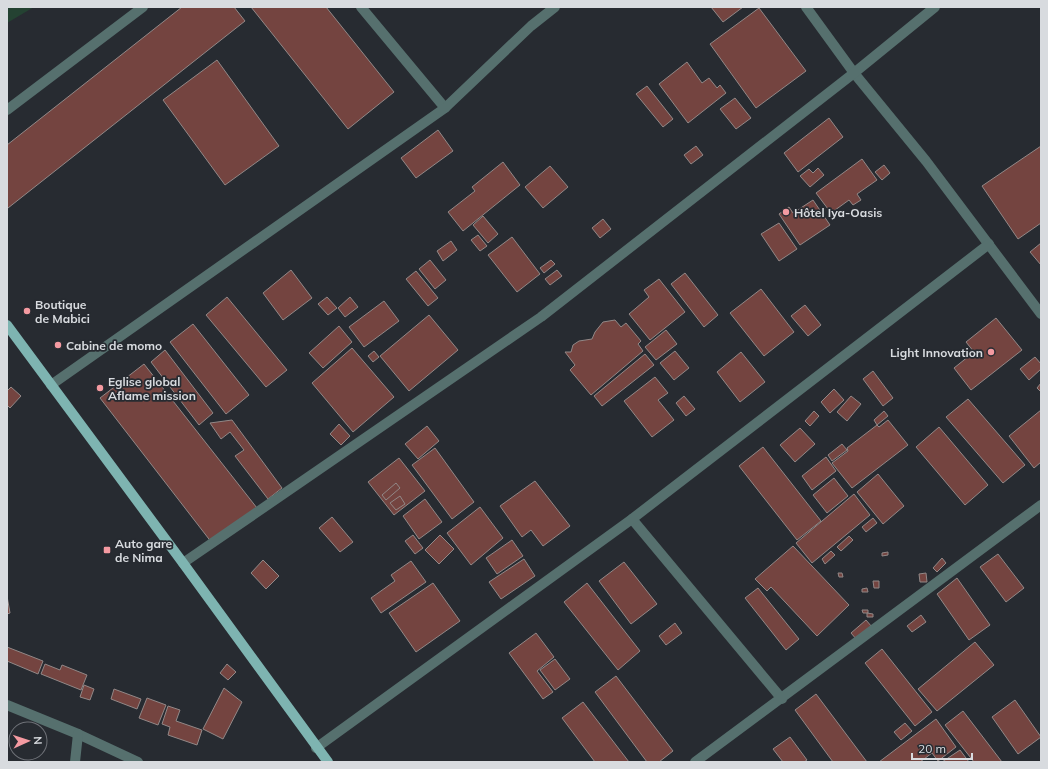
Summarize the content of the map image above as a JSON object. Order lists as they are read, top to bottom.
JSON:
{
  "places": {
    "other": [
      "Hôtel Iya-Oasis",
      "Boutique de Mabici",
      "Cabine de momo",
      "Light Innovation",
      "Eglise global Aflame mission"
    ],
    "transit": ["Auto gare de Nima"]
  },
  "scale_bar": "20 m",
  "north": "right"
}
